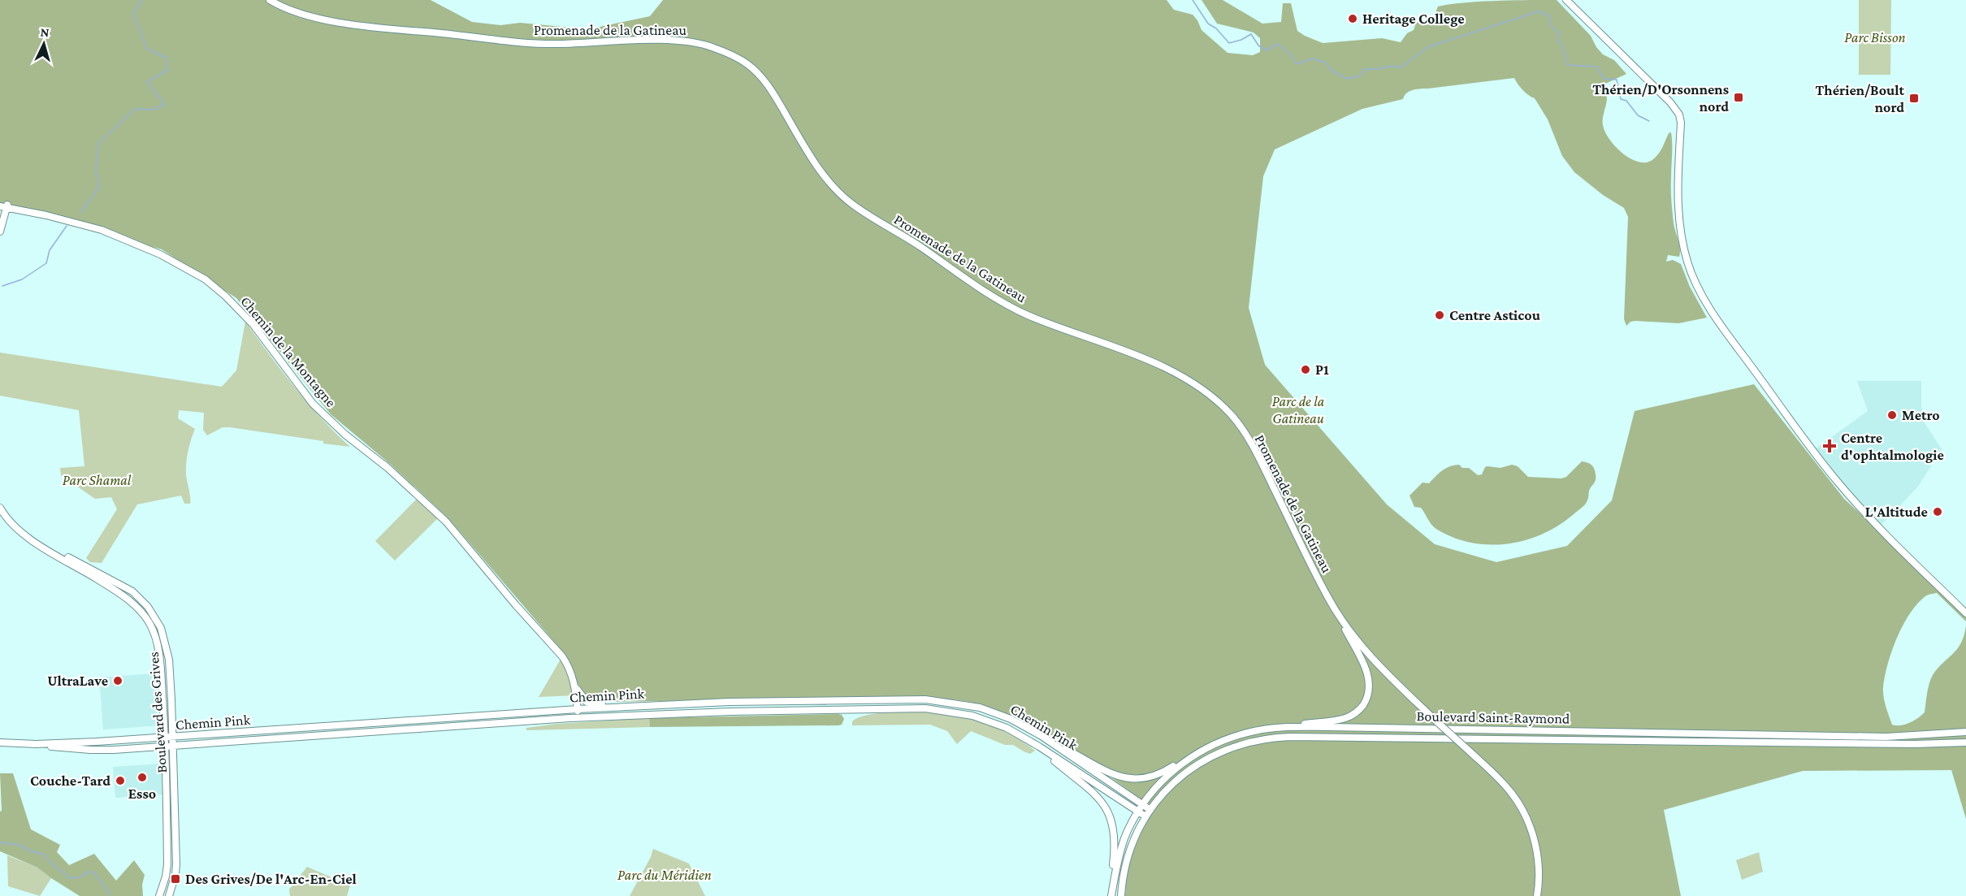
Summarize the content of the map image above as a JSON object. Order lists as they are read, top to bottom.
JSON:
{
  "streets": {
    "main road": [
      "Promenade de la Gatineau",
      "Chemin de la Montagne",
      "Chemin Pink",
      "Boulevard des Grives",
      "Boulevard Saint-Raymond"
    ]
  },
  "crossings": [
    ["Chemin de la Montagne", "Chemin Pink"],
    ["Chemin Pink", "Boulevard des Grives"],
    ["Chemin Pink", "Boulevard Saint-Raymond"]
  ],
  "parks": [
    "Parc Bisson",
    "Parc de la Gatineau",
    "Parc Shamal",
    "Parc du Méridien"
  ],
  "places": {
    "other": [
      "Heritage College",
      "Centre Asticou",
      "P1",
      "Metro",
      "L'Altitude",
      "UltraLave",
      "Esso",
      "Couche-Tard"
    ],
    "transit": ["Thérien/D'Orsonnens nord", "Thérien/Boult nord", "Des Grives/De l'Arc-En-Ciel"],
    "health": ["Centre d'ophtalmologie"]
  },
  "north": "top"
}
